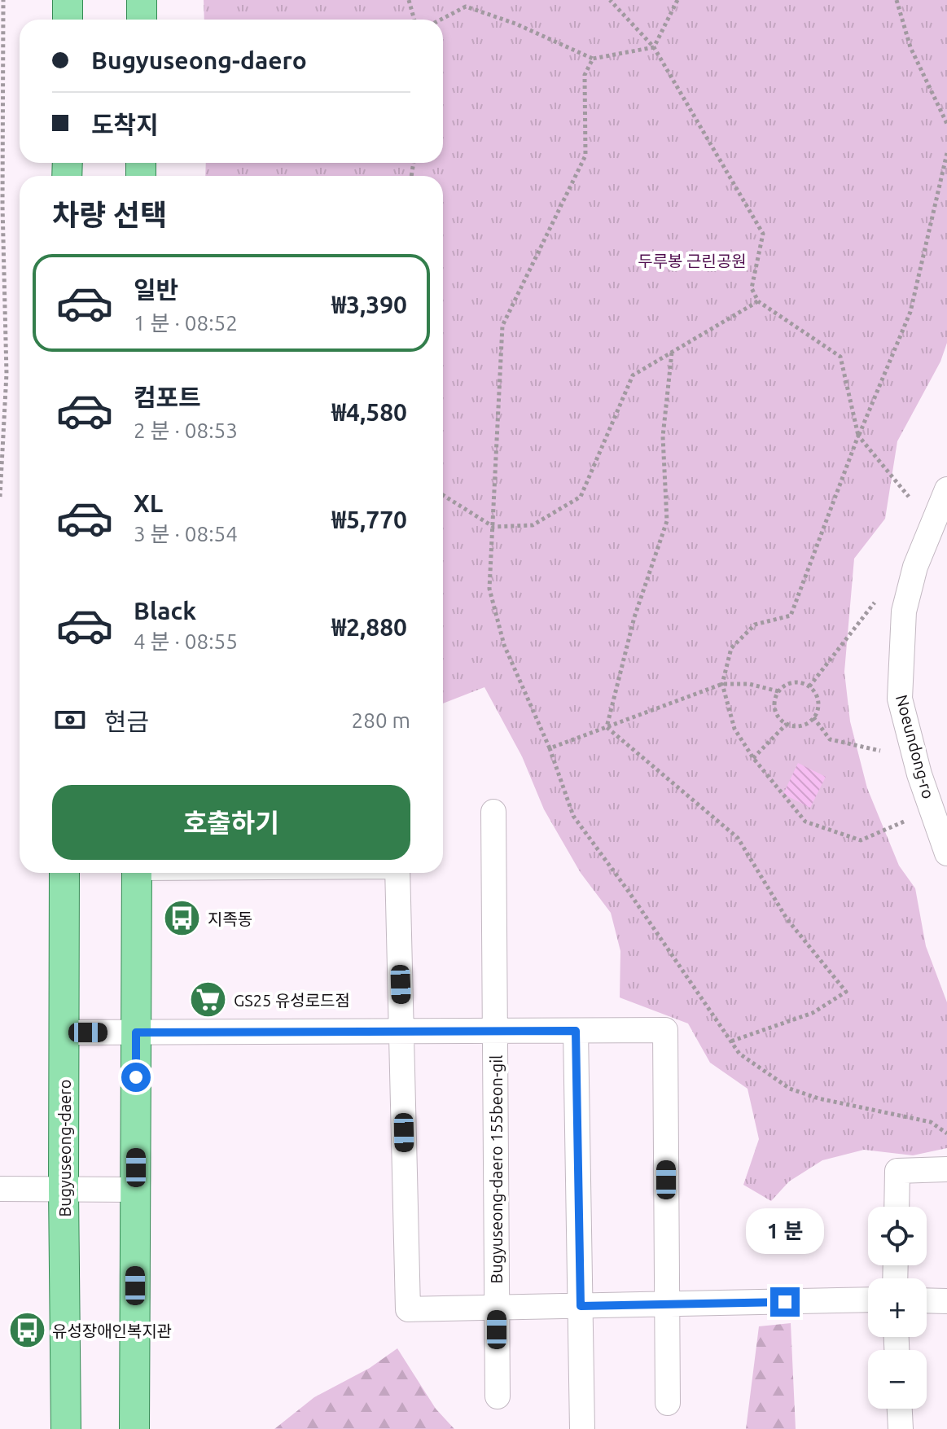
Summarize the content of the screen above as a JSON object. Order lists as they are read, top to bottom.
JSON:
{
  "streets": {
    "main road": ["Bugyuseong-daero"],
    "street": ["Noeundong-ro", "Bugyuseong-daero 155beon-gil"]
  },
  "crossings": [
    ["Bugyuseong-daero", "Bugyuseong-daero 155beon-gil"]
  ],
  "parks": ["두루봉 근린공원"],
  "places": {
    "bus stop": ["지족동", "유성장애인복지관"],
    "supermarket": ["GS25 유성로드점"]
  },
  "page": {
    "banner": ["Bugyuseong-daero", "도착지"],
    "heading": "차량 선택",
    "list": [
      {
        "name": "일반",
        "note": "1 분 · 08:52",
        "value": "₩3,390"
      },
      {
        "name": "컴포트",
        "note": "2 분 · 08:53",
        "value": "₩4,580"
      },
      {
        "name": "XL",
        "note": "3 분 · 08:54",
        "value": "₩5,770"
      },
      {
        "name": "Black",
        "note": "4 분 · 08:55",
        "value": "₩2,880"
      }
    ],
    "pay": ["현금", "280 m"],
    "buttons": "호출하기",
    "map_buttons": ["+", "−"],
    "bubble": "1 분"
  }
}
